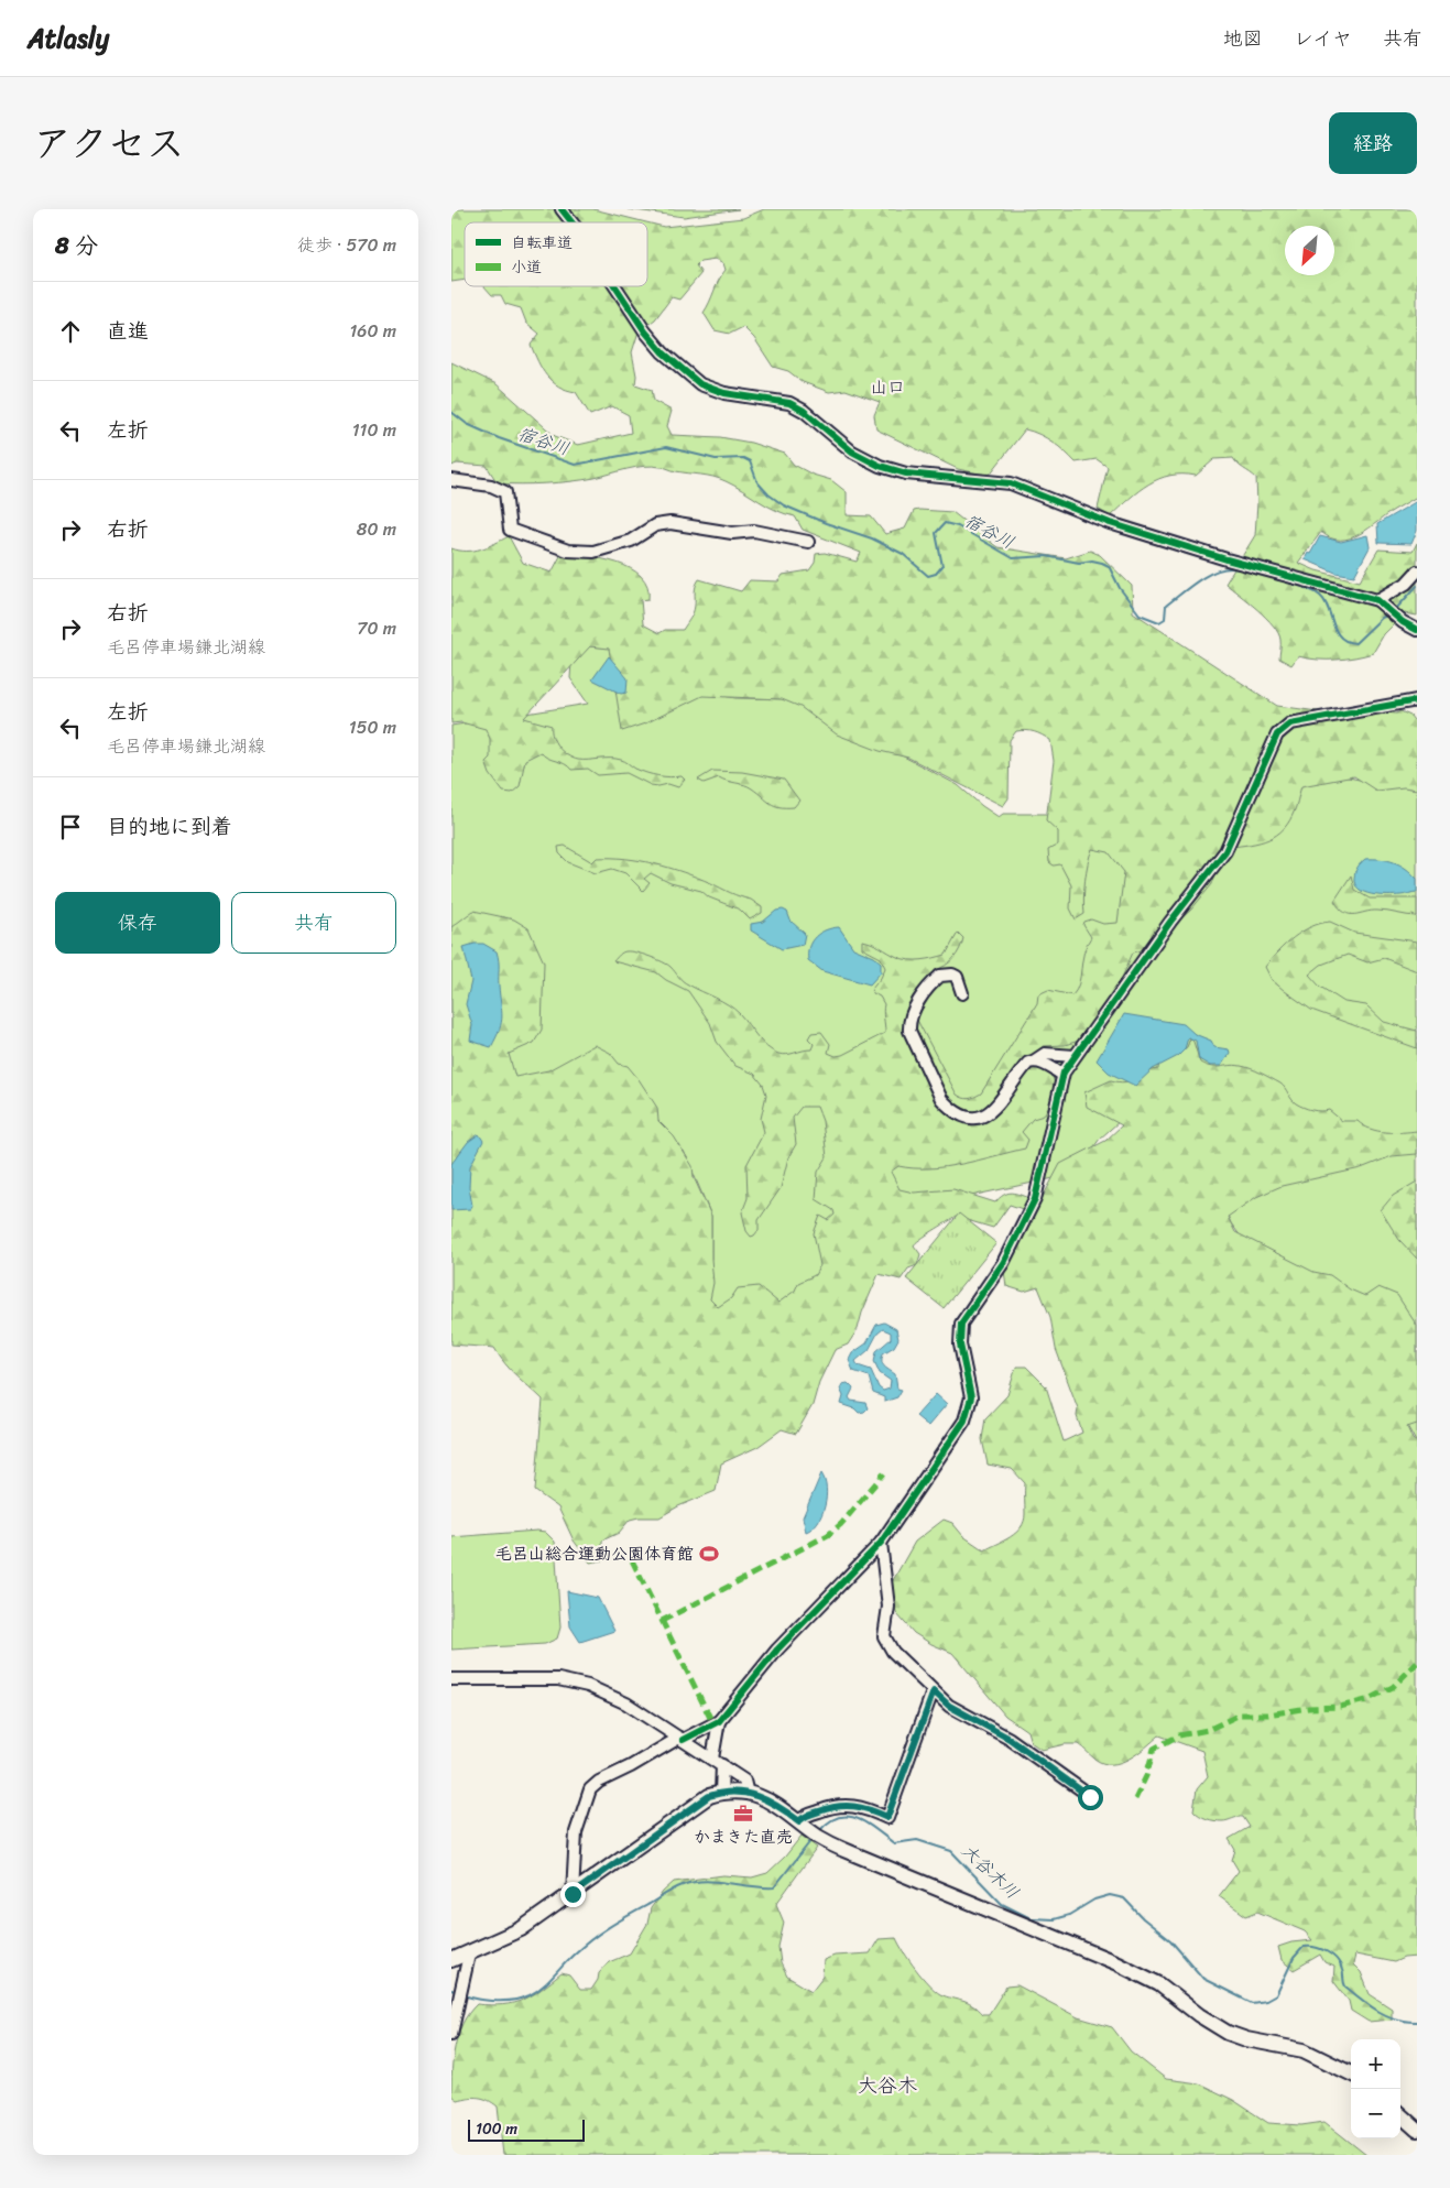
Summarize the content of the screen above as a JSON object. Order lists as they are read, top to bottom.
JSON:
{
  "districts": ["山口", "大谷木"],
  "water": ["宿谷川", "大谷木川"],
  "places": {
    "sports": ["毛呂山総合運動公園体育館"],
    "office": ["かまきた直売"]
  },
  "legend": ["自転車道", "小道"],
  "scale_bar": "100 m",
  "north": "bottom left",
  "page": {
    "header": "Atlasly",
    "nav": ["地図", "レイヤ", "共有"],
    "title": "アクセス",
    "buttons": [
      "経路",
      ["保存", "共有"]
    ],
    "heading": ["8 分", "徒歩 · 570 m"],
    "list": [
      ["直進", "160 m"],
      ["左折", "110 m"],
      ["右折", "80 m"],
      ["右折", "毛呂停車場鎌北湖線", "70 m"],
      ["左折", "毛呂停車場鎌北湖線", "150 m"],
      "目的地に到着"
    ],
    "map_buttons": ["+", "−"],
    "scale": "100 m"
  }
}
